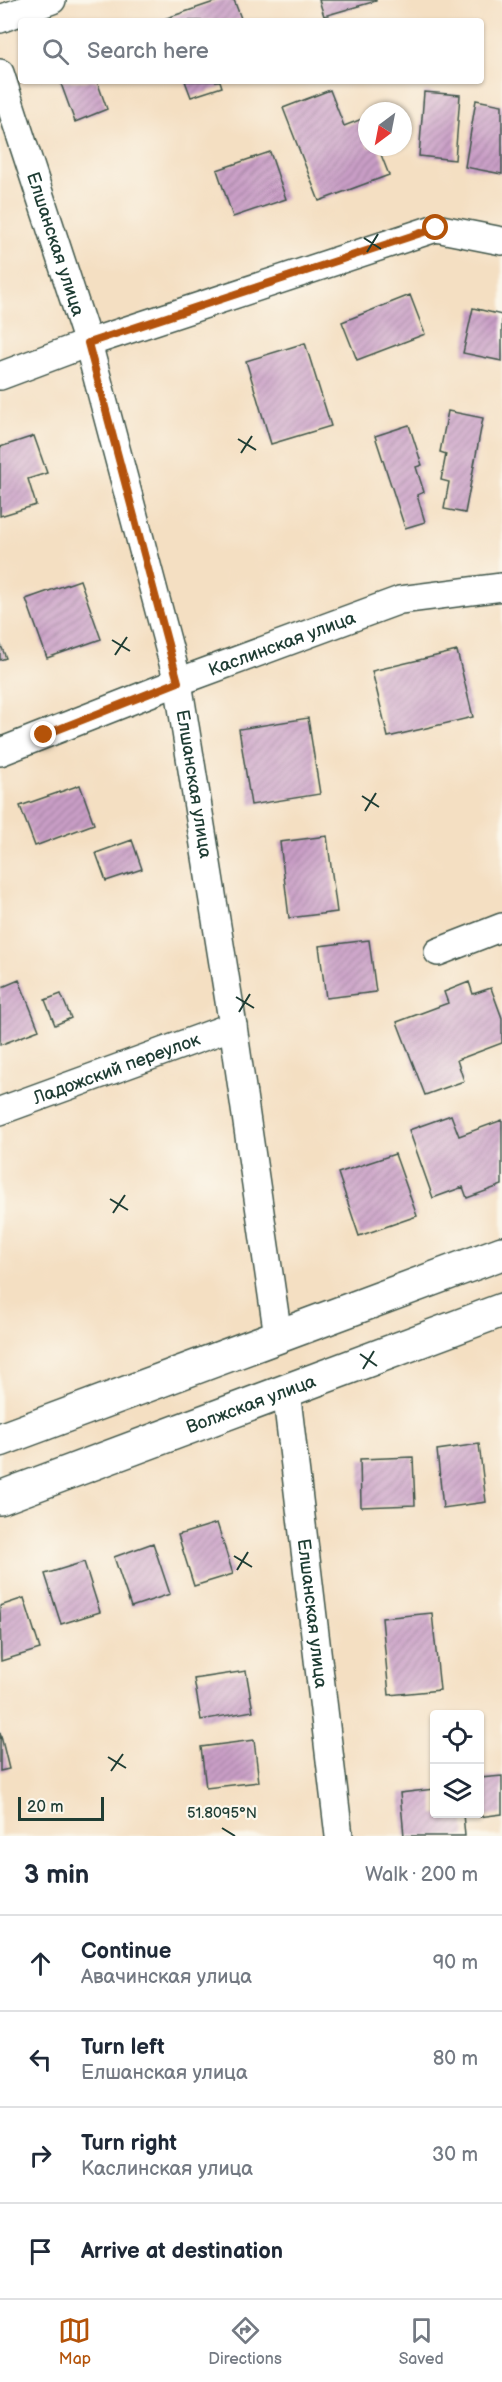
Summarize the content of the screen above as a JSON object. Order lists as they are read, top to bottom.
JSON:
{
  "streets": {
    "street": [
      "Елшанская улица",
      "Каслинская улица",
      "Ладожский переулок",
      "Волжская улица"
    ]
  },
  "crossings": [
    ["Елшанская улица", "Каслинская улица"],
    ["Елшанская улица", "Ладожский переулок"],
    ["Елшанская улица", "Волжская улица"]
  ],
  "scale_bar": "20 m",
  "north": "bottom left",
  "page": {
    "search": "Search here",
    "scale": "20 m",
    "heading": ["3 min", "Walk · 200 m"],
    "list": [
      ["Continue", "Авачинская улица", "90 m"],
      ["Turn left", "Елшанская улица", "80 m"],
      ["Turn right", "Каслинская улица", "30 m"],
      "Arrive at destination"
    ],
    "nav": ["Map", "Directions", "Saved"]
  },
  "coordinates": ["51.8095°N"]
}
